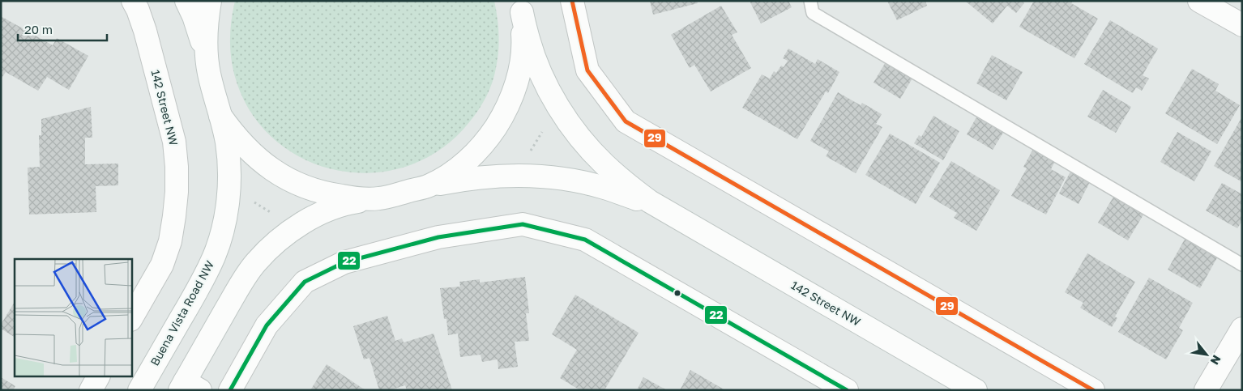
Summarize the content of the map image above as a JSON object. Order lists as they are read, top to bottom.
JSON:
{
  "streets": {
    "street": ["142 Street NW", "Buena Vista Road NW"]
  },
  "lines": ["transit line 29", "transit line 22"],
  "scale_bar": "20 m",
  "north": "bottom right"
}
